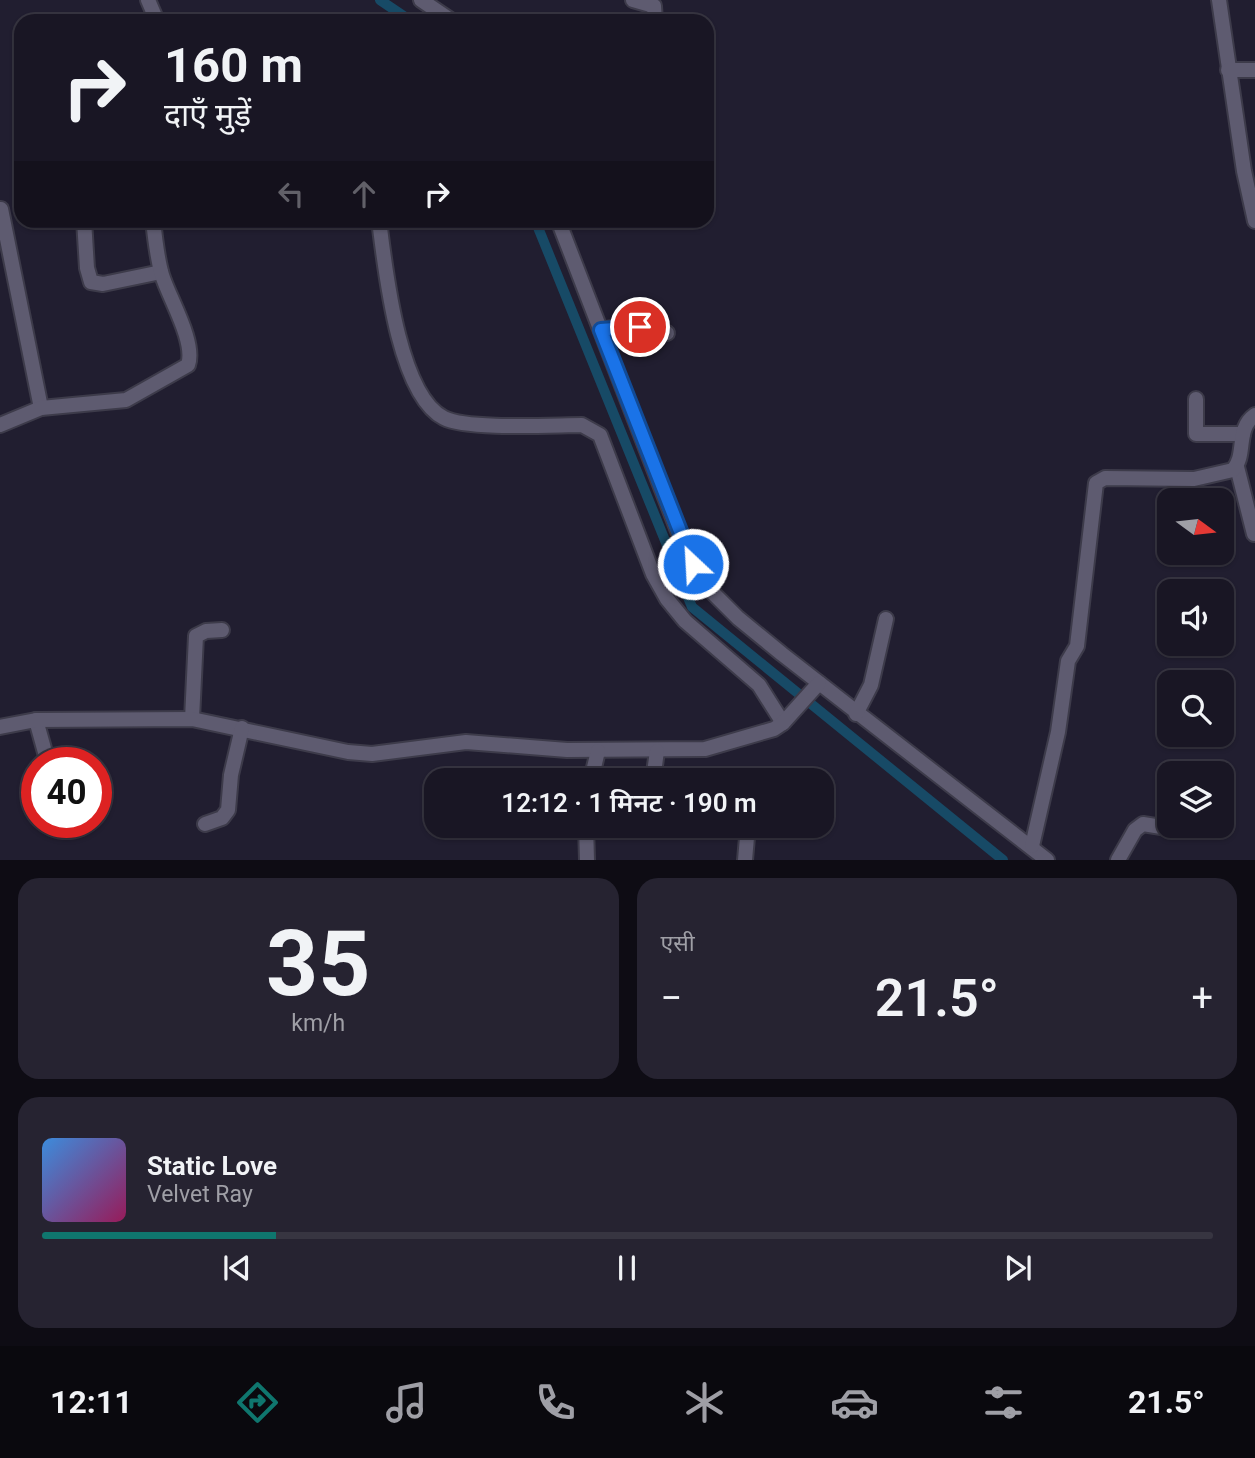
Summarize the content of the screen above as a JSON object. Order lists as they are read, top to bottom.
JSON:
{
  "north": "right",
  "page": {
    "turn": ["160 m", "दाएँ मुड़ें"],
    "limit": "40",
    "trip": "12:12 · 1 मिनट · 190 m",
    "tile": [
      ["35", "km/h"],
      "एसी"
    ],
    "heat": ["−", "21.5°", "+"],
    "song": ["Static Love", "Velvet Ray"],
    "tabs": ["12:11", "21.5°"]
  }
}
